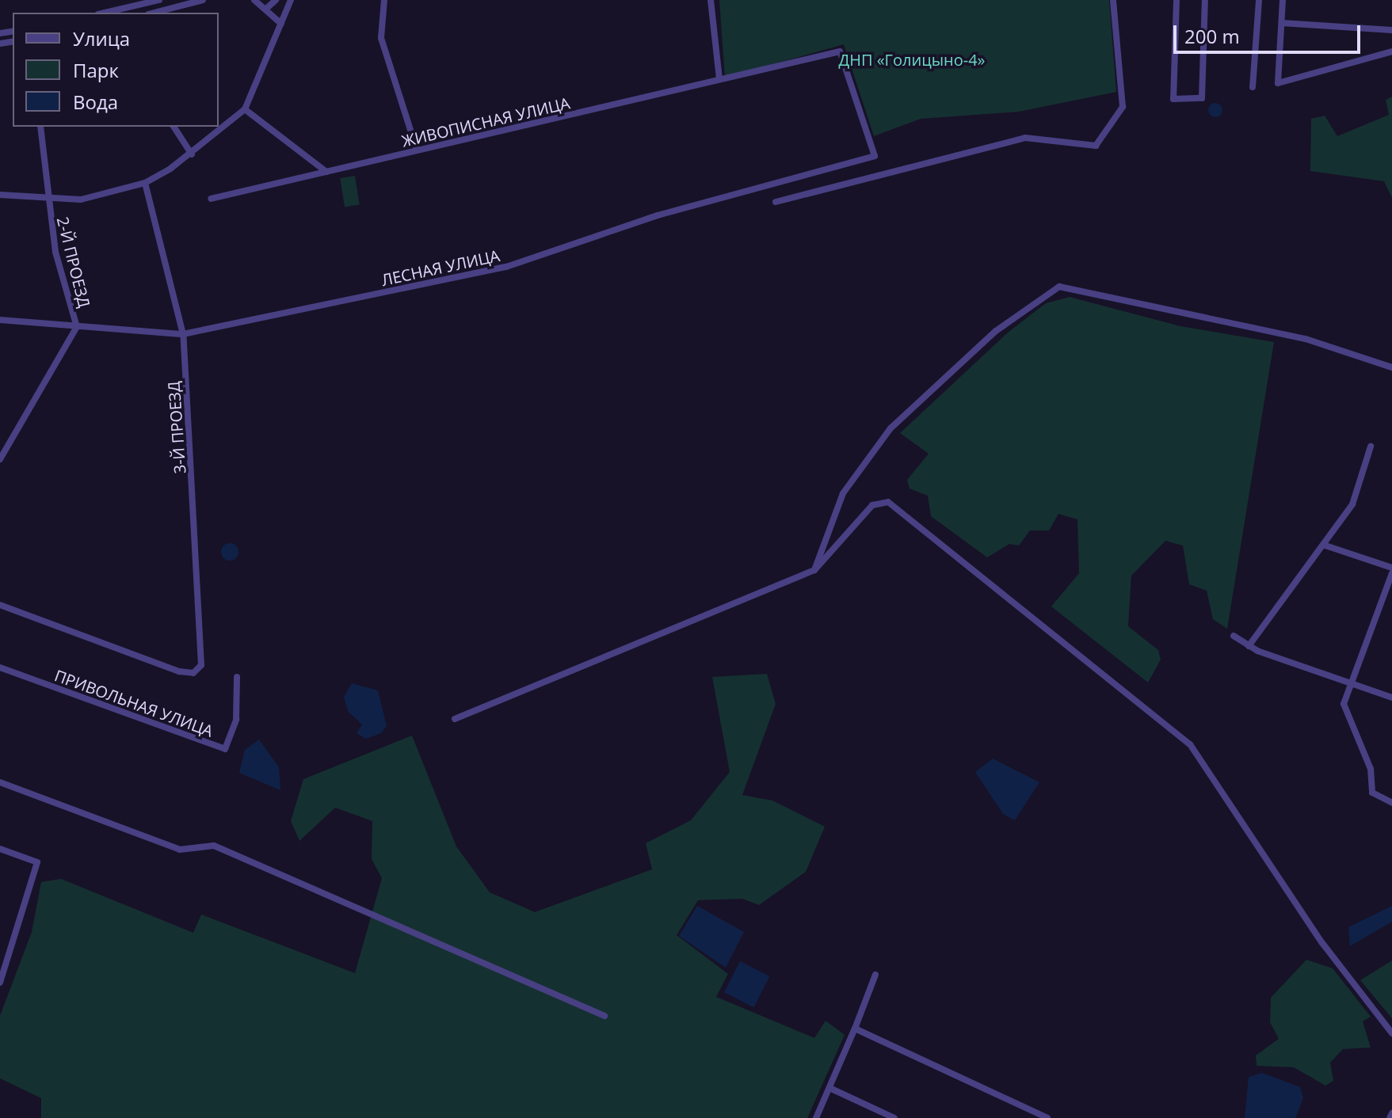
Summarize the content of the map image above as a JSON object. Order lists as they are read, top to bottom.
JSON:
{
  "streets": {
    "street": [
      "ЖИВОПИСНАЯ УЛИЦА",
      "2-Й ПРОЕЗД",
      "ЛЕСНАЯ УЛИЦА",
      "3-Й ПРОЕЗД",
      "ПРИВОЛЬНАЯ УЛИЦА"
    ]
  },
  "crossings": [
    ["ЖИВОПИСНАЯ УЛИЦА", "ЛЕСНАЯ УЛИЦА"],
    ["2-Й ПРОЕЗД", "ЛЕСНАЯ УЛИЦА"],
    ["ЛЕСНАЯ УЛИЦА", "3-Й ПРОЕЗД"]
  ],
  "parks": ["ДНП «Голицыно-4»"],
  "legend": ["Улица", "Парк", "Вода"],
  "scale_bar": "200 m"
}
